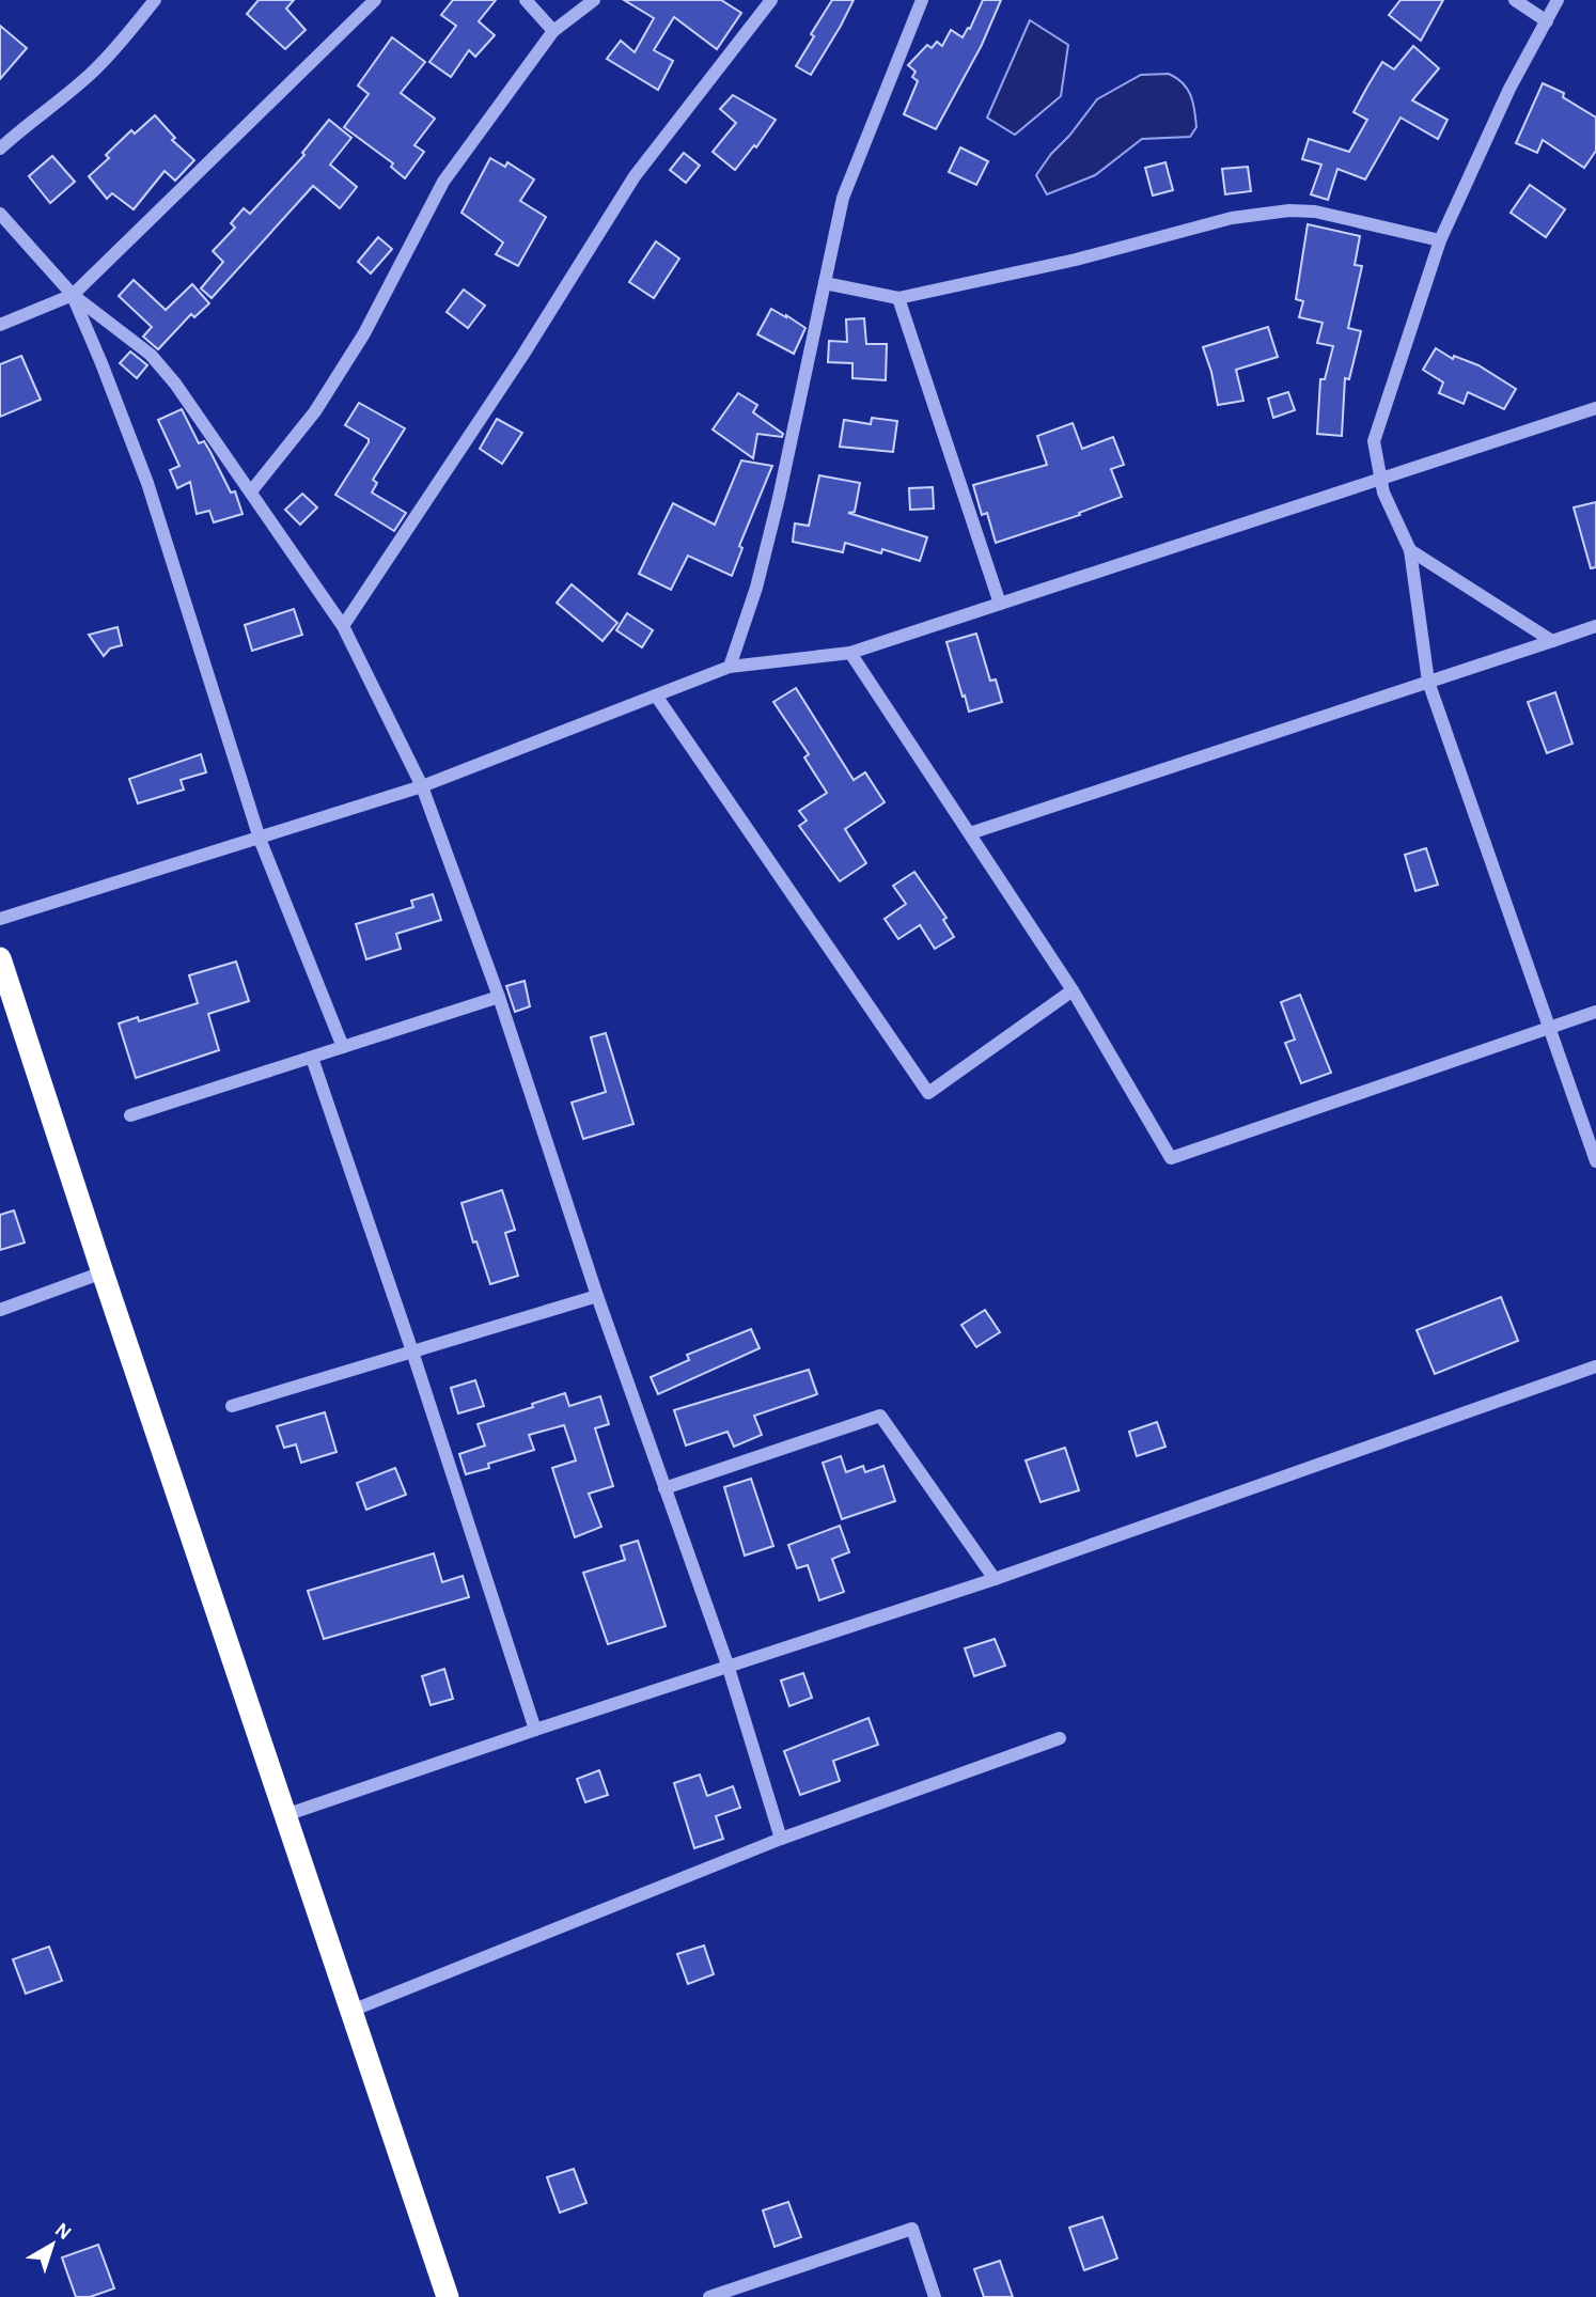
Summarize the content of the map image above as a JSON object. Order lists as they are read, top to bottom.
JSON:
{
  "north": "top right"
}
